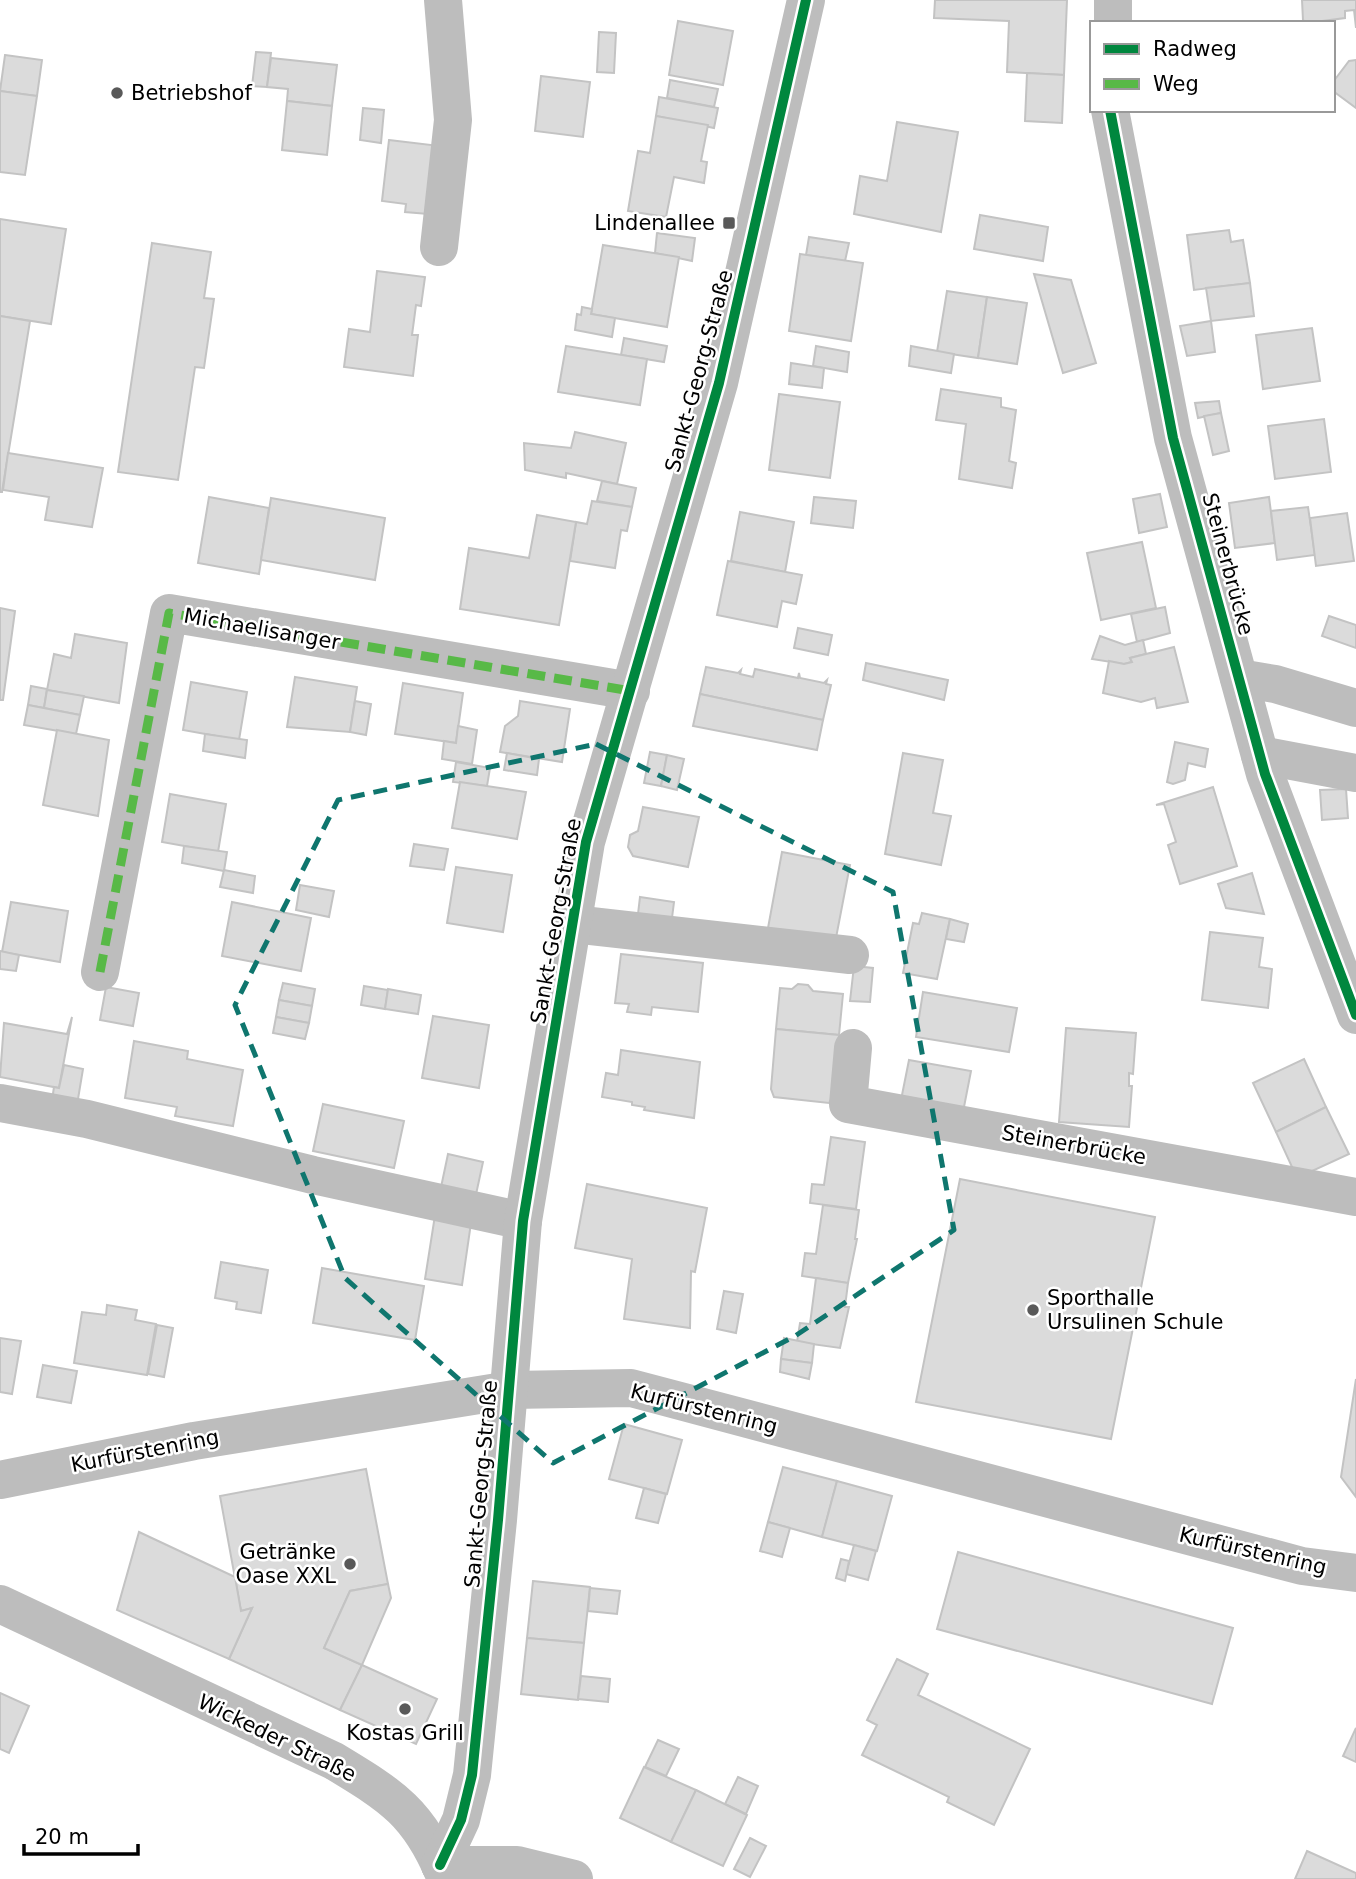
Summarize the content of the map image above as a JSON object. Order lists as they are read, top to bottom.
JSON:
{
  "streets": {
    "street": [
      "Sankt-Georg-Straße",
      "Steinerbrücke",
      "Michaelisanger",
      "Kurfürstenring",
      "Wickeder Straße"
    ]
  },
  "crossings": [
    ["Sankt-Georg-Straße", "Michaelisanger"],
    ["Sankt-Georg-Straße", "Kurfürstenring"],
    ["Sankt-Georg-Straße", "Wickeder Straße"]
  ],
  "places": {
    "other": [
      "Betriebshof",
      "Sporthalle Ursulinen Schule",
      "Getränke Oase XXL",
      "Kostas Grill"
    ],
    "transit": ["Lindenallee"]
  },
  "legend": ["Radweg", "Weg"],
  "scale_bar": "20 m"
}
